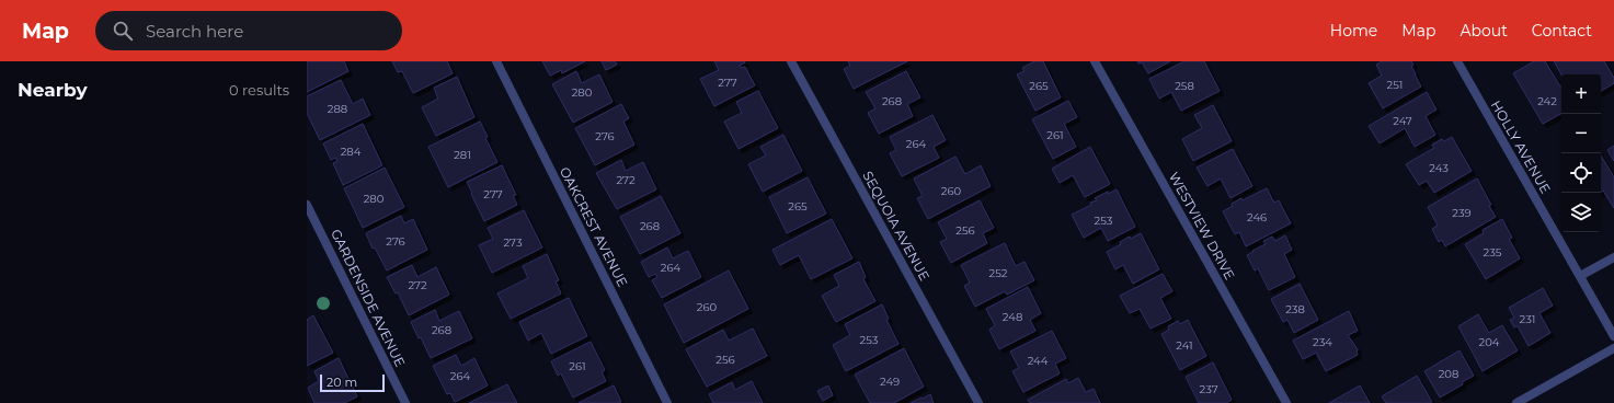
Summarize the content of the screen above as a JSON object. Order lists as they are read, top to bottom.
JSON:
{
  "streets": {
    "street": [
      "HOLLY AVENUE",
      "SEQUOIA AVENUE",
      "WESTVIEW DRIVE",
      "OAKCREST AVENUE",
      "GARDENSIDE AVENUE"
    ]
  },
  "house_numbers": [
    "277",
    "251",
    "265",
    "258",
    "280",
    "268",
    "242",
    "288",
    "247",
    "261",
    "276",
    "264",
    "284",
    "281",
    "243",
    "272",
    "260",
    "277",
    "280",
    "265",
    "239",
    "246",
    "253",
    "268",
    "256",
    "276",
    "273",
    "235",
    "264",
    "252",
    "272",
    "260",
    "238",
    "248",
    "231",
    "268",
    "253",
    "234",
    "204",
    "241",
    "256",
    "244",
    "261",
    "208",
    "264",
    "249",
    "237"
  ],
  "scale_bar": "20 m",
  "page": {
    "header": "Map",
    "search": "Search here",
    "nav": [
      "Home",
      "Map",
      "About",
      "Contact"
    ],
    "heading": ["Nearby", "0 results"],
    "map_buttons": ["+", "−"],
    "scale": "20 m"
  }
}
